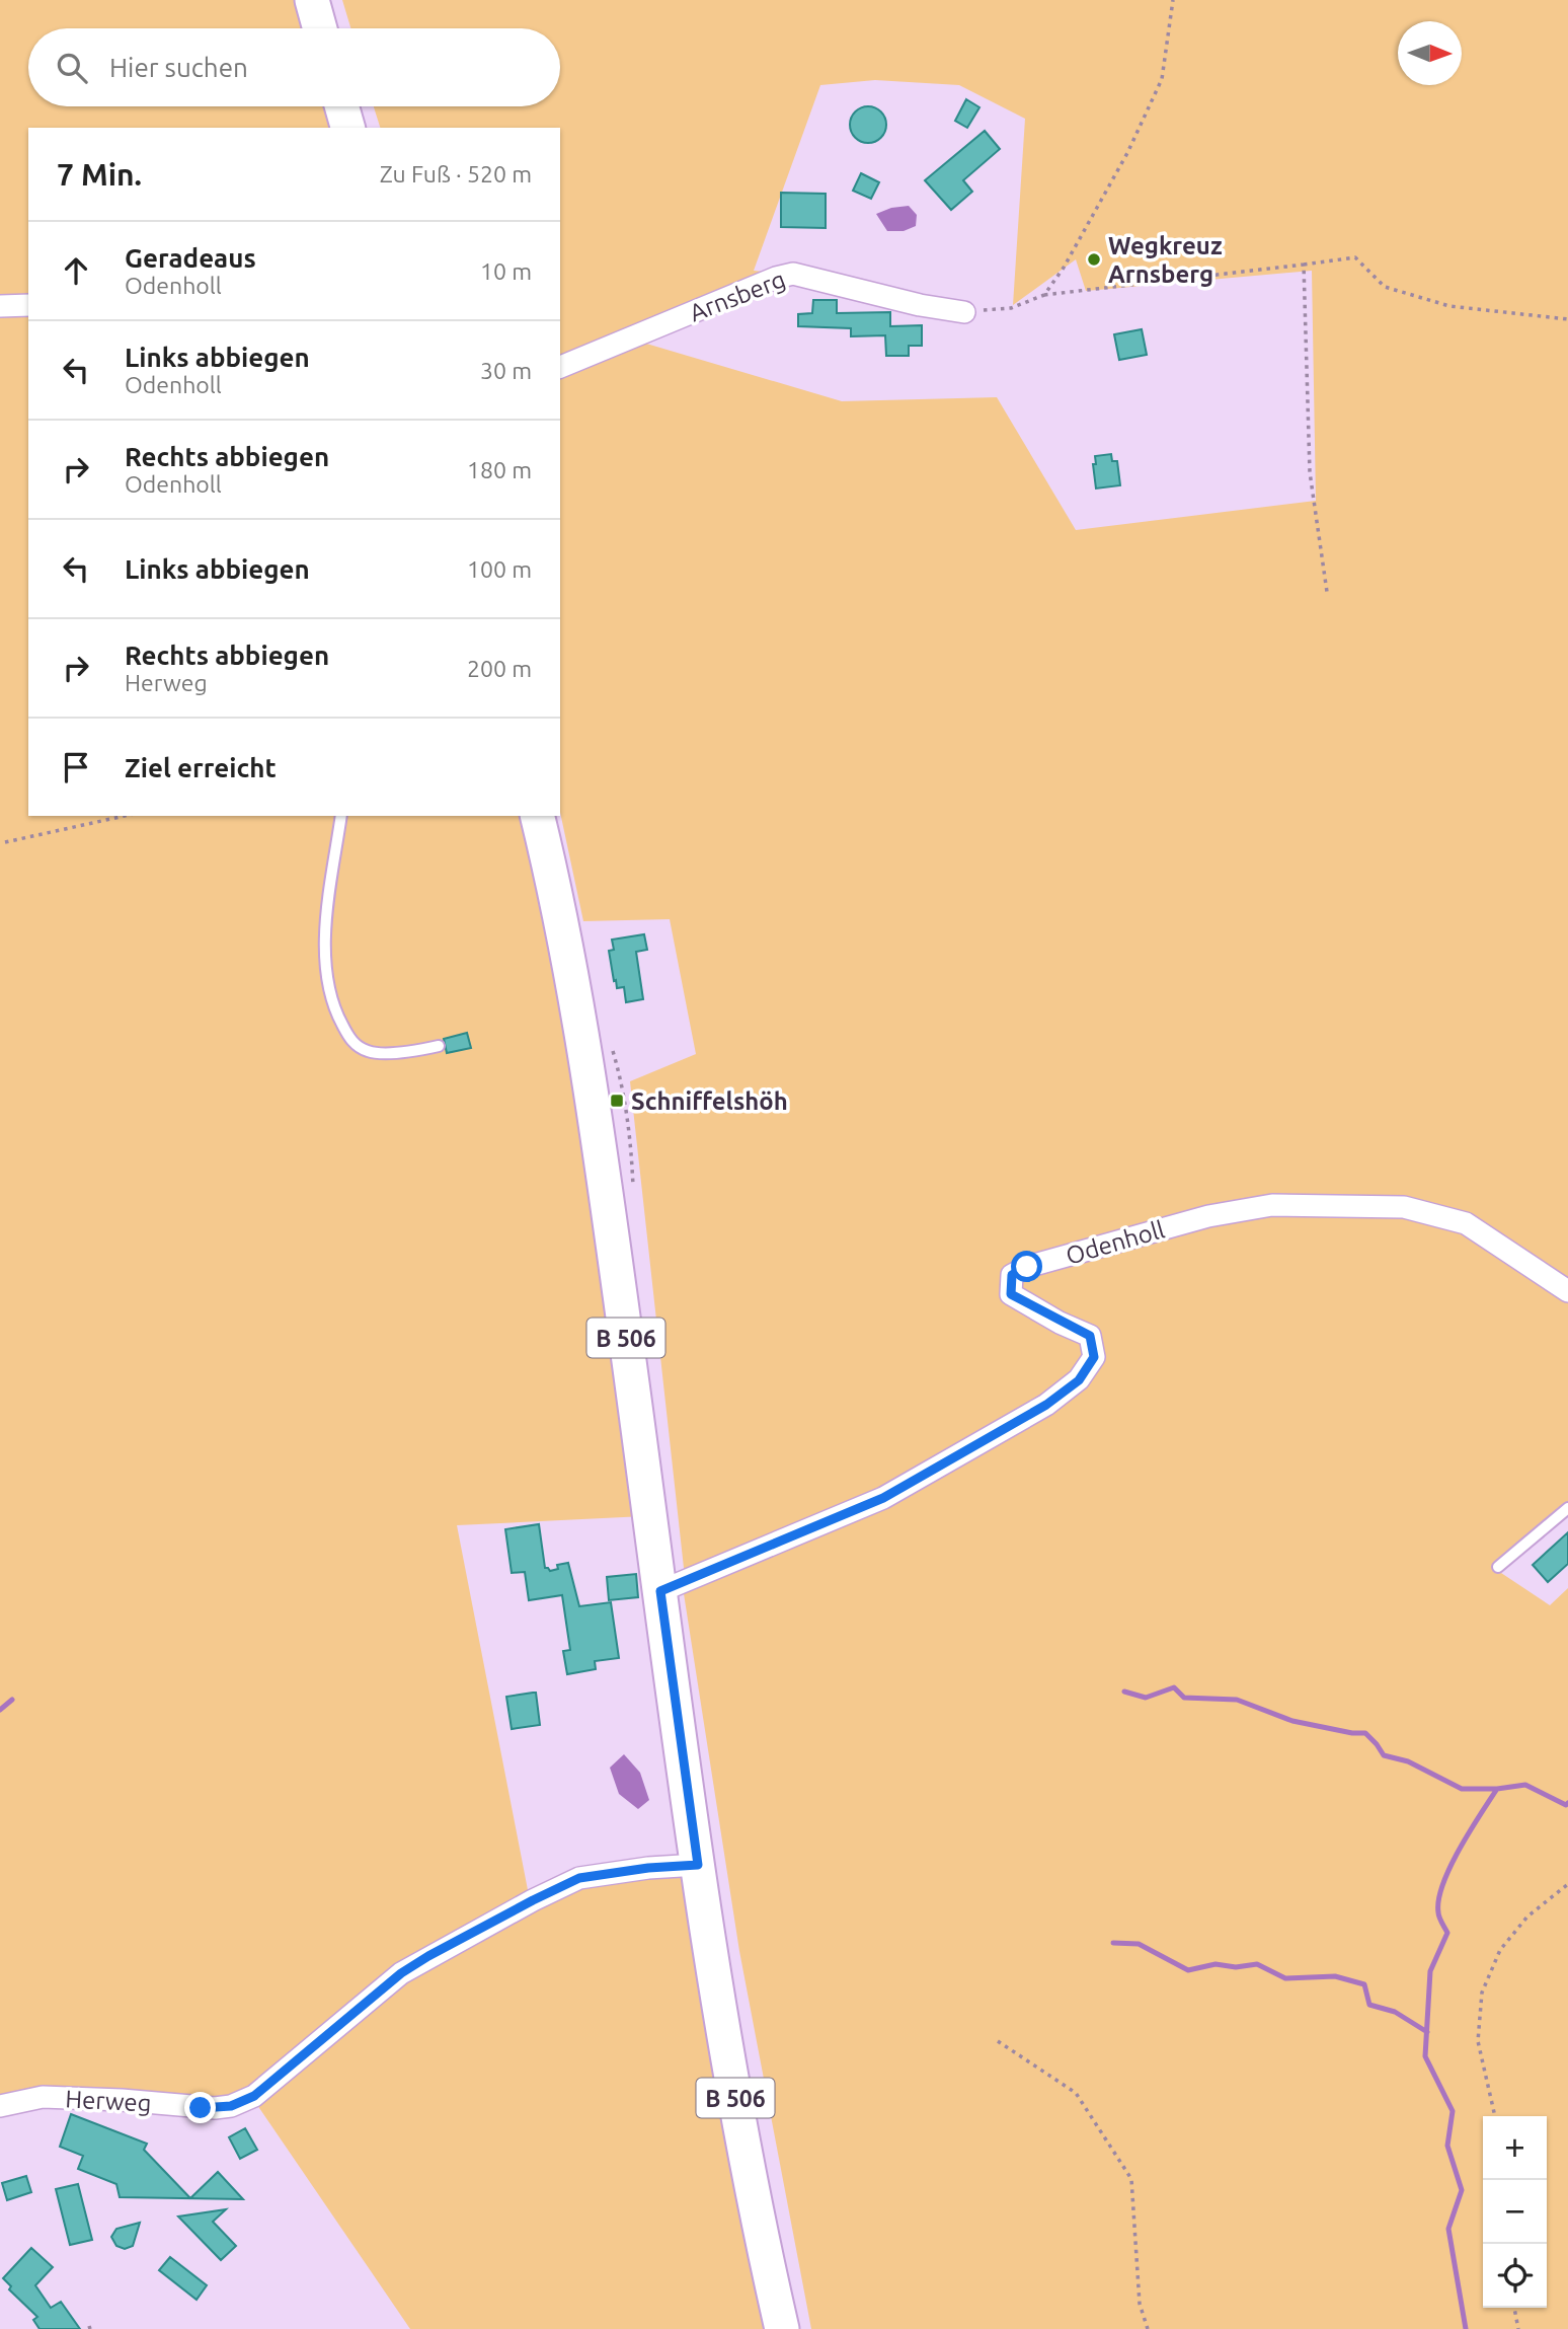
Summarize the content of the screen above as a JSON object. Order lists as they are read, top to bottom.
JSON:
{
  "streets": {
    "main road": ["B 506"],
    "street": ["Arnsberg", "Odenholl", "Herweg"]
  },
  "crossings": [
    ["Odenholl", "B 506"],
    ["B 506", "Herweg"]
  ],
  "places": {
    "other": ["Wegkreuz Arnsberg"],
    "transit": ["Schniffelshöh"]
  },
  "north": "right",
  "page": {
    "search": "Hier suchen",
    "heading": ["7 Min.", "Zu Fuß · 520 m"],
    "list": [
      ["Geradeaus", "Odenholl", "10 m"],
      ["Links abbiegen", "Odenholl", "30 m"],
      ["Rechts abbiegen", "Odenholl", "180 m"],
      ["Links abbiegen", "100 m"],
      ["Rechts abbiegen", "Herweg", "200 m"],
      "Ziel erreicht"
    ],
    "map_buttons": ["+", "−"]
  }
}
